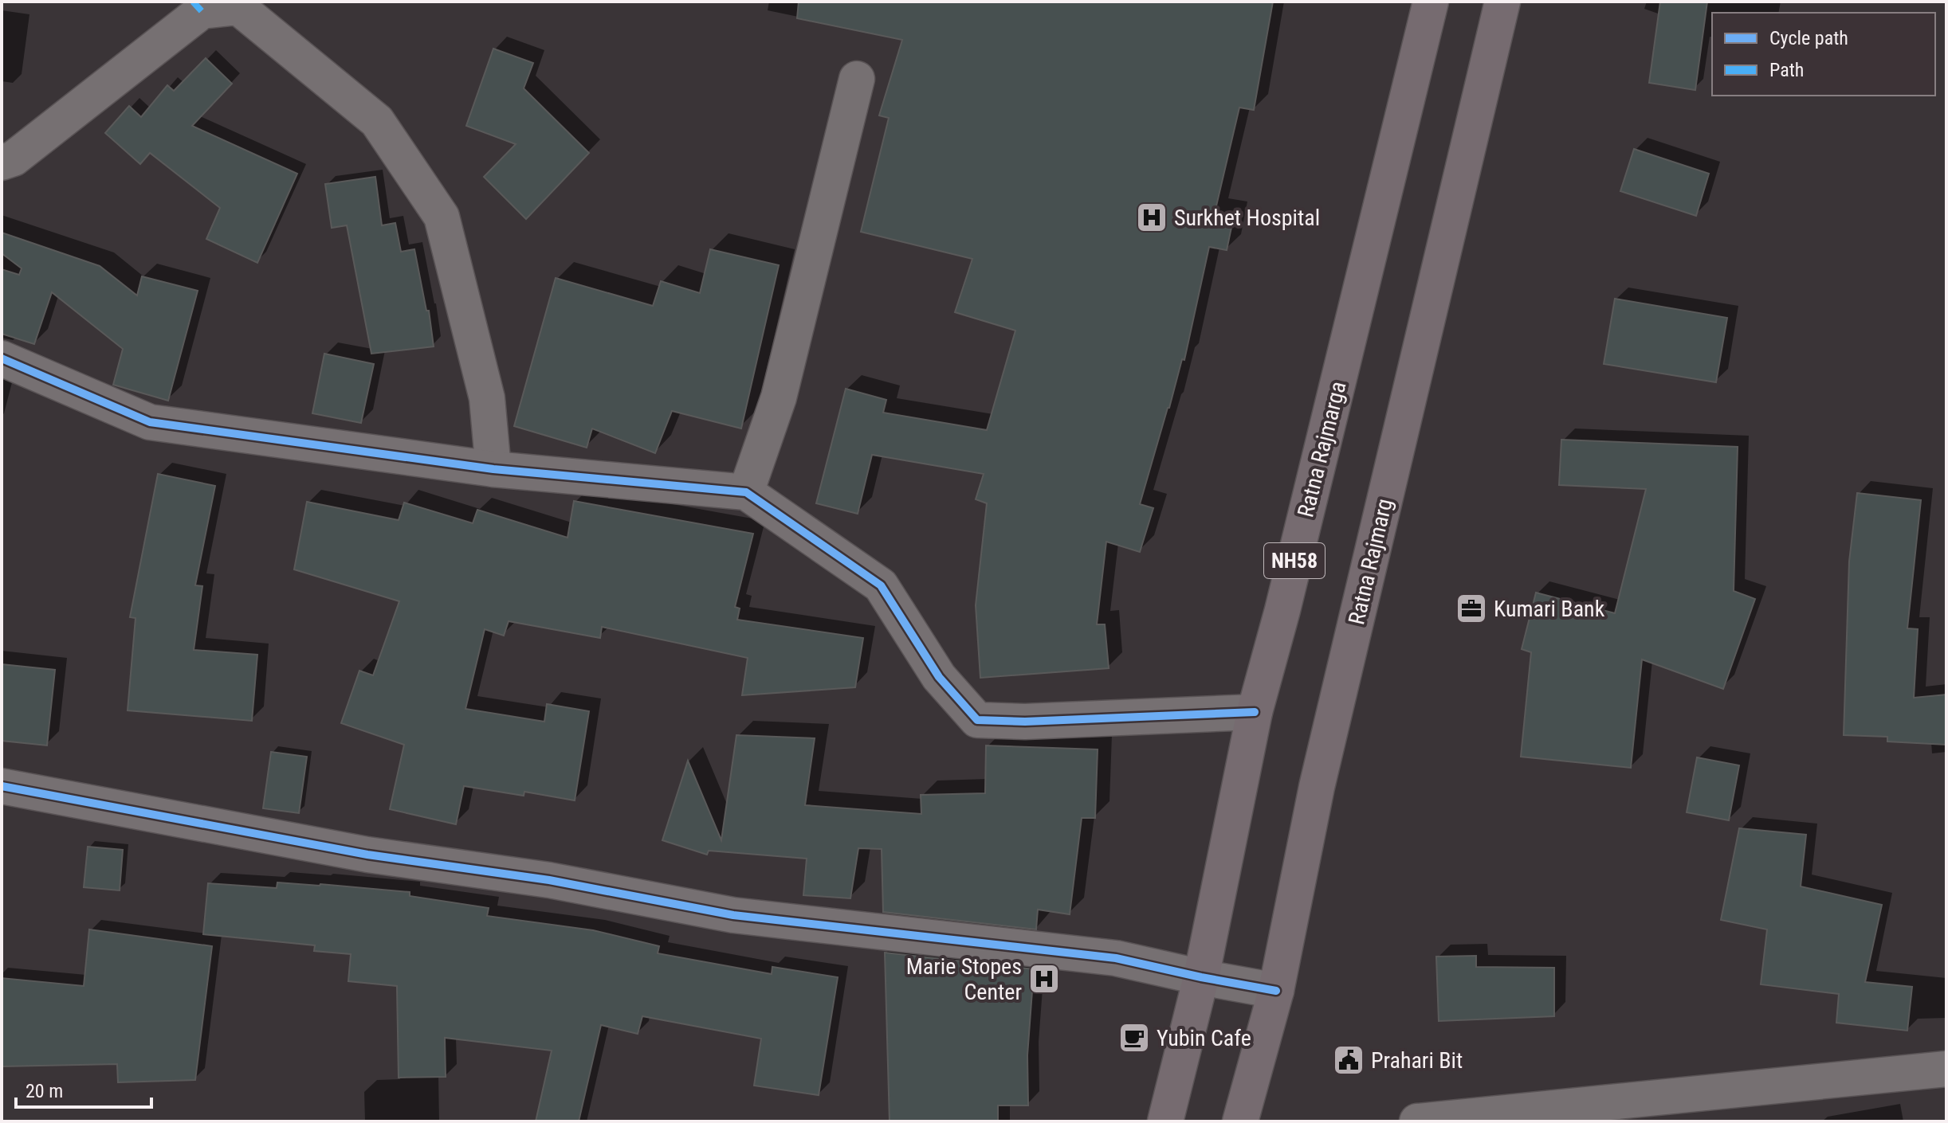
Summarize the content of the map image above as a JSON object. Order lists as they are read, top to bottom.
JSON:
{
  "streets": {
    "main road": ["Ratna Rajmarga", "NH58", "Ratna Rajmarg"]
  },
  "places": {
    "hospital": ["Surkhet Hospital", "Marie Stopes Center"],
    "office": ["Kumari Bank"],
    "cafe": ["Yubin Cafe"],
    "public building": ["Prahari Bit"]
  },
  "legend": ["Cycle path", "Path"],
  "scale_bar": "20 m"
}
